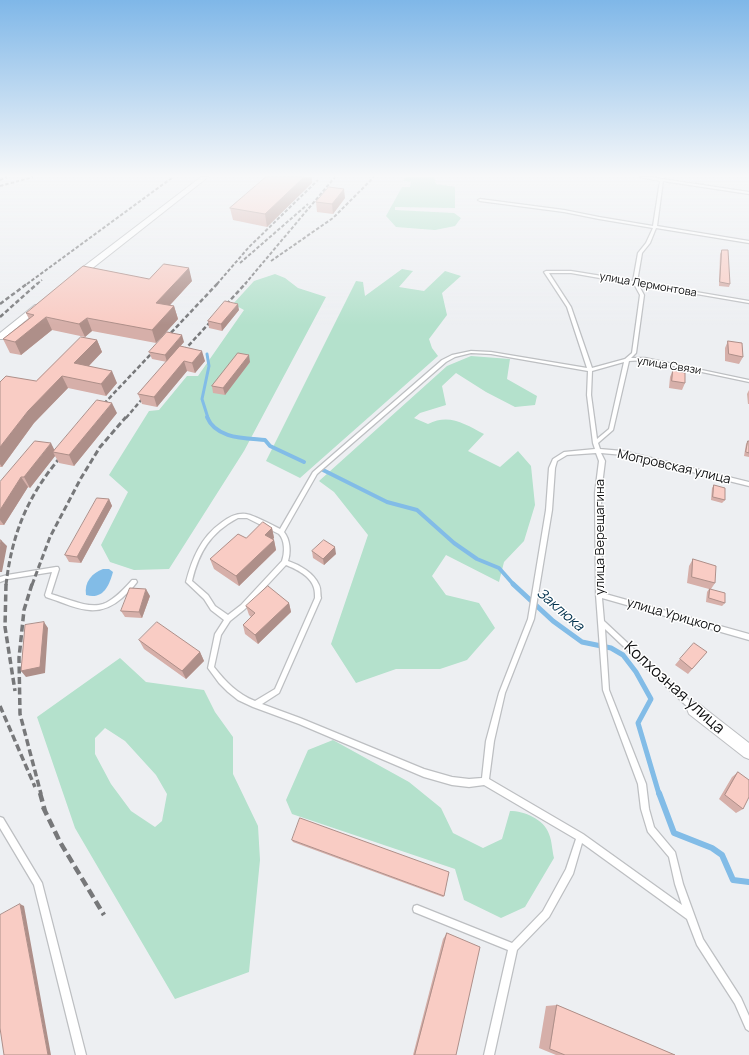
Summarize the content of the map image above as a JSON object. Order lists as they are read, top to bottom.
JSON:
{
  "streets": {
    "street": ["Колхозная улица"],
    "lane": [
      "улица Лермонтова",
      "улица Связи",
      "Мопровская улица",
      "улица Верещагина",
      "улица Урицкого"
    ]
  },
  "crossings": [
    ["улица Лермонтова", "улица Верещагина"],
    ["улица Связи", "улица Верещагина"],
    ["Мопровская улица", "улица Верещагина"],
    ["улица Верещагина", "улица Урицкого"],
    ["улица Верещагина", "Колхозная улица"]
  ],
  "water": ["Заклюка"]
}
